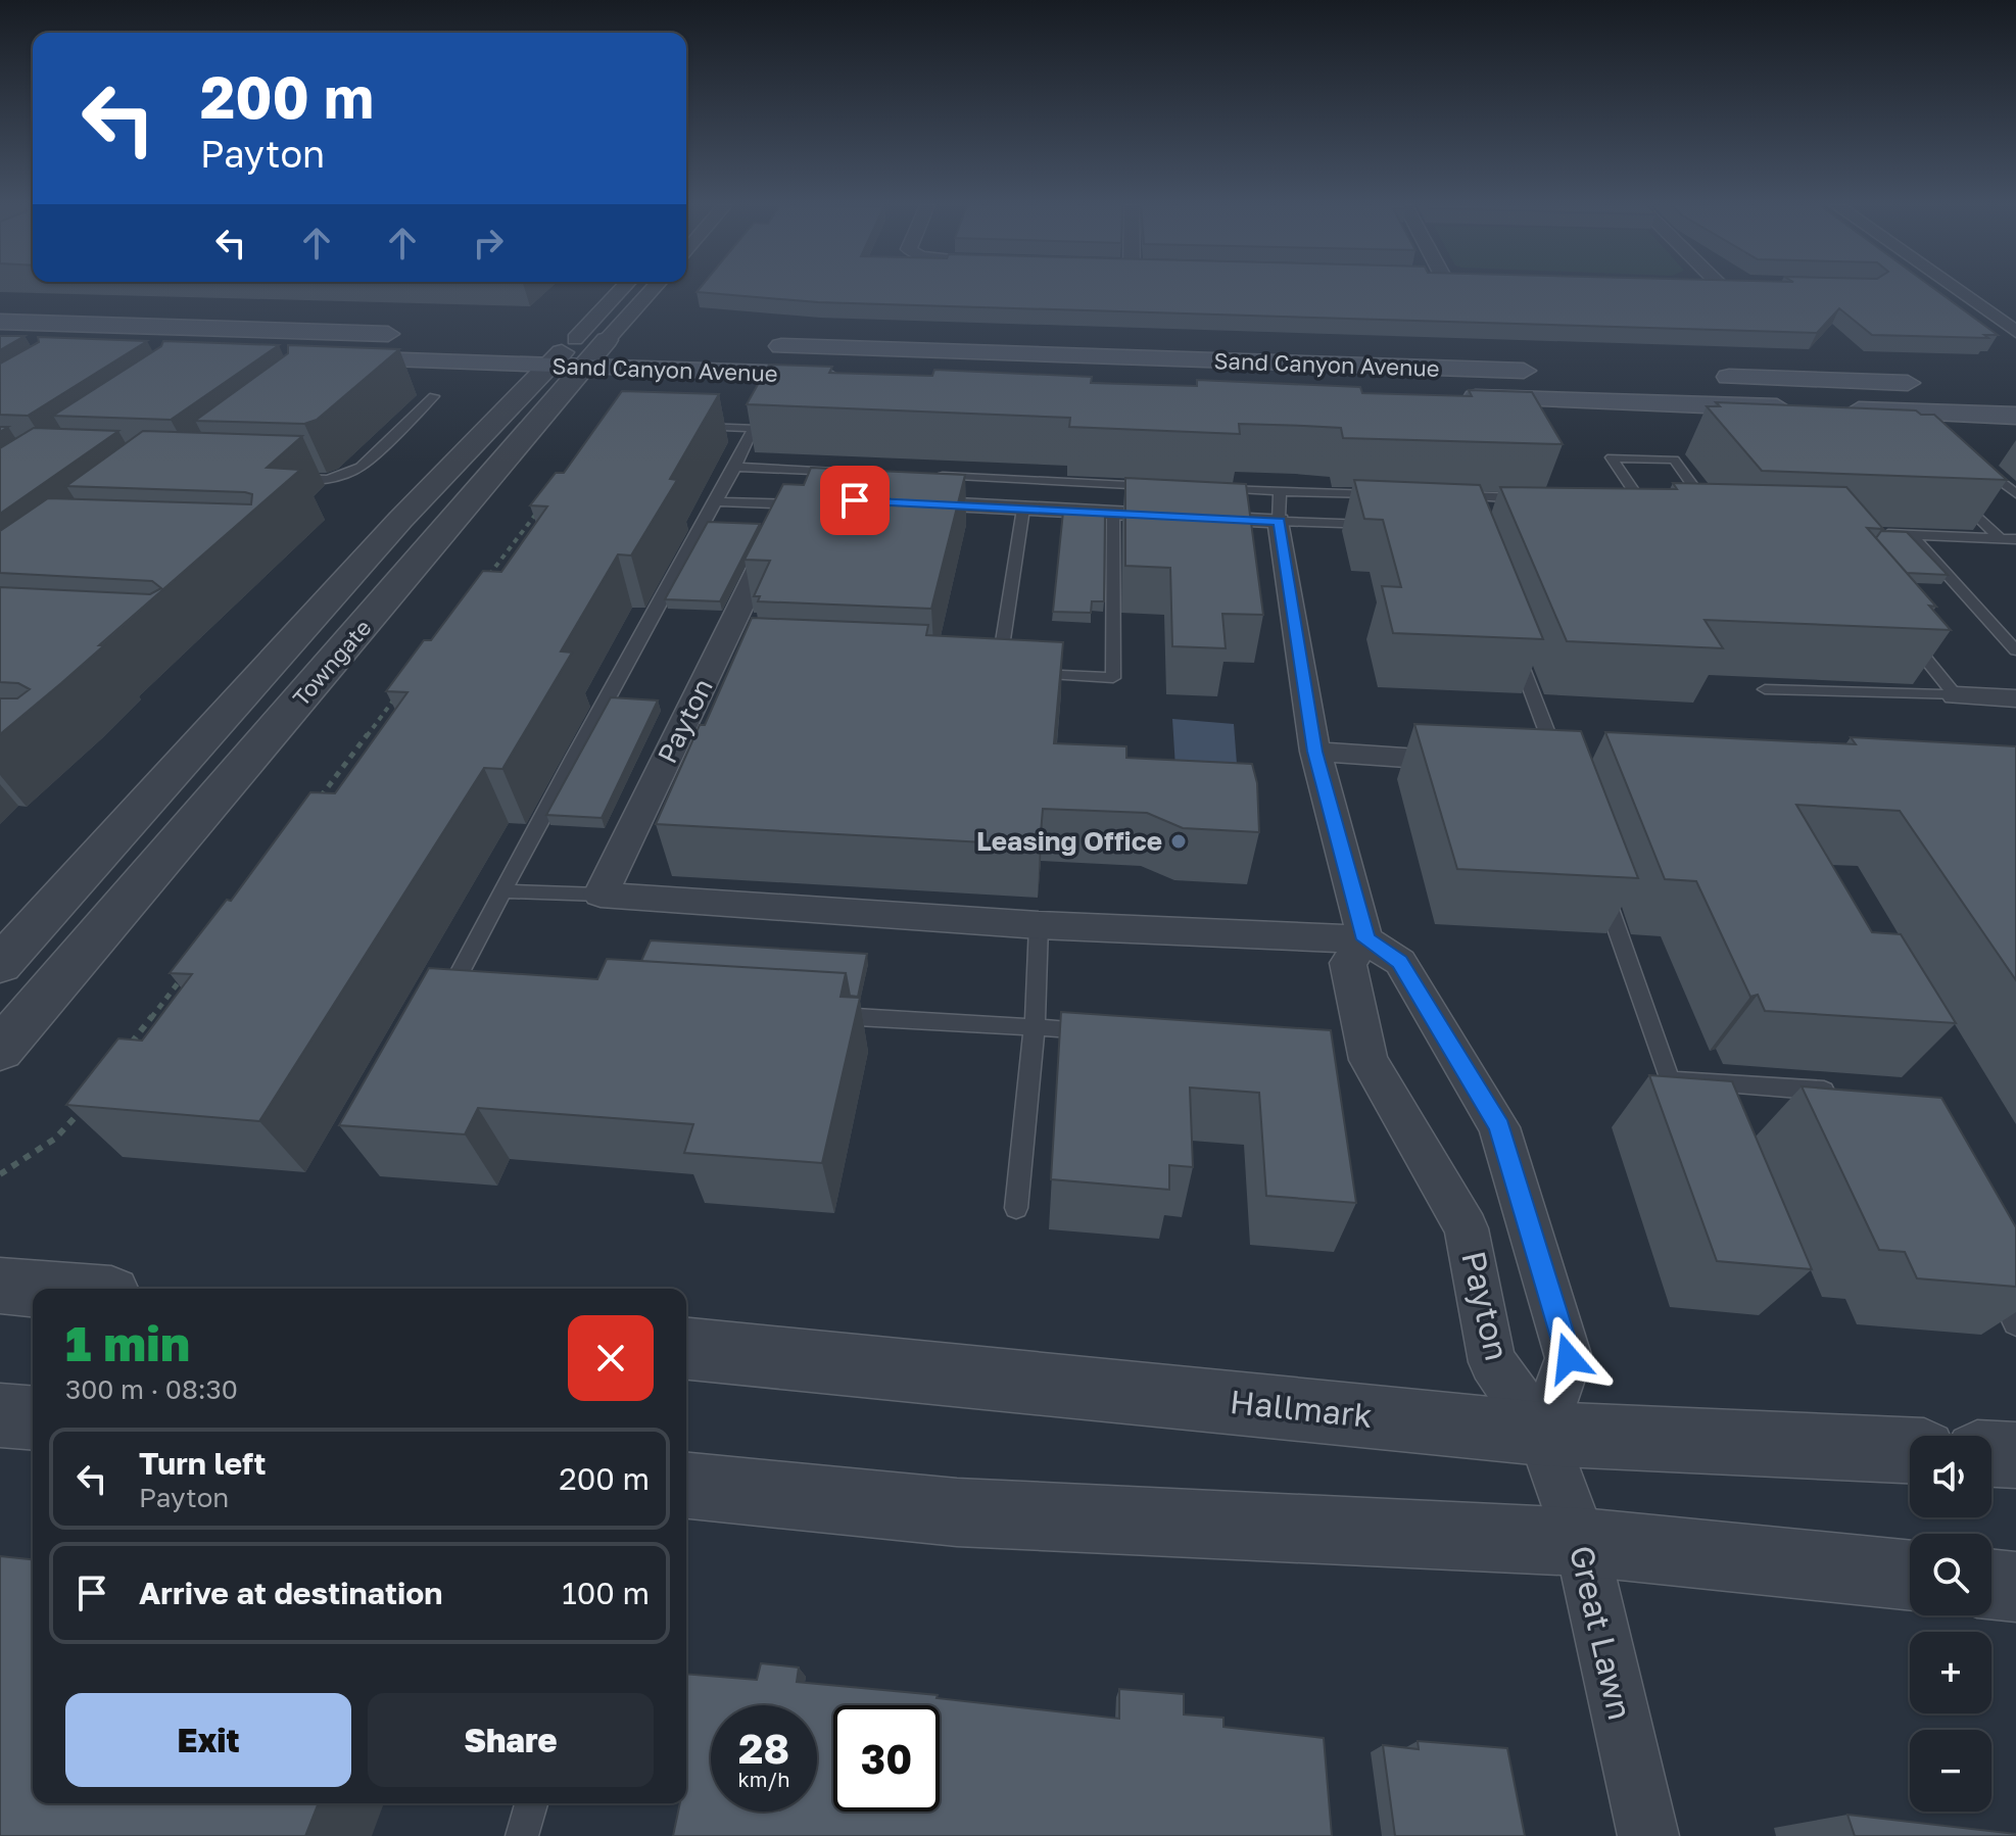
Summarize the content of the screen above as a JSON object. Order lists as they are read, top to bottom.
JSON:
{
  "streets": {
    "main road": ["Sand Canyon Avenue"],
    "street": [
      "Towngate",
      "Payton",
      "Hallmark",
      "Great Lawn"
    ]
  },
  "crossings": [
    ["Sand Canyon Avenue", "Towngate"],
    ["Payton", "Hallmark"],
    ["Payton", "Great Lawn"],
    ["Hallmark", "Great Lawn"]
  ],
  "places": ["Leasing Office"],
  "page": {
    "turn": ["200 m", "Payton"],
    "heading": ["1 min", "300 m · 08:30"],
    "list": [
      {
        "name": "Turn left",
        "note": "Payton",
        "value": "200 m"
      },
      {
        "name": "Arrive at destination",
        "value": "100 m"
      }
    ],
    "map_buttons": ["+", "−"],
    "buttons": ["Exit", "Share"],
    "speed": "28 km/h",
    "limit": "30"
  }
}
